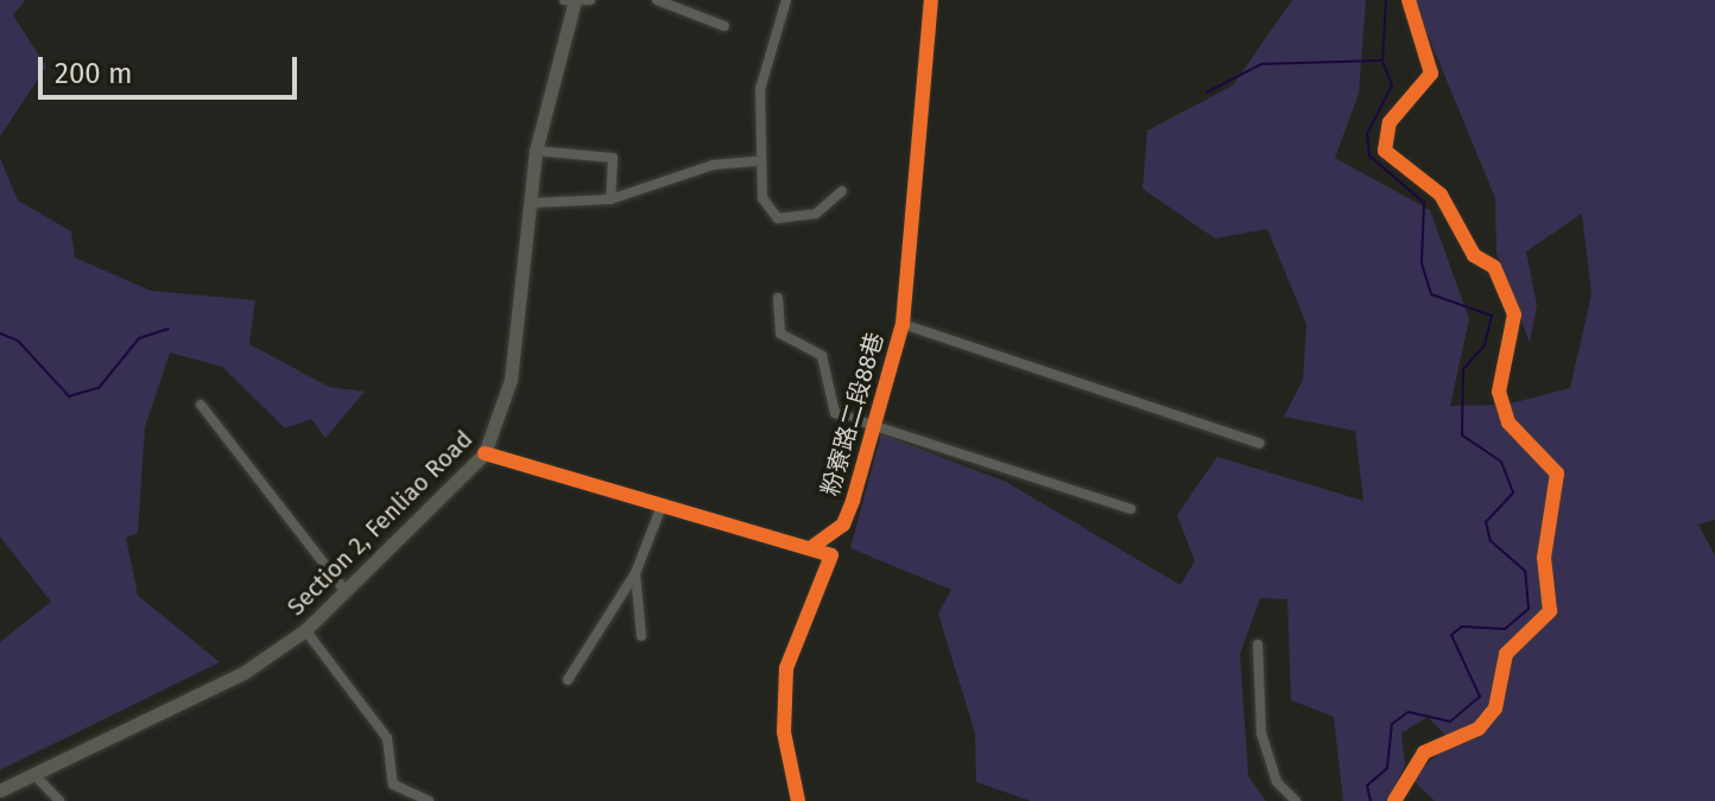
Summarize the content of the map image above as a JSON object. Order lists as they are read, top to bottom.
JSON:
{
  "streets": {
    "main road": ["Section 2, Fenliao Road"],
    "street": ["粉寮路二段88巷"]
  },
  "scale_bar": "200 m"
}
